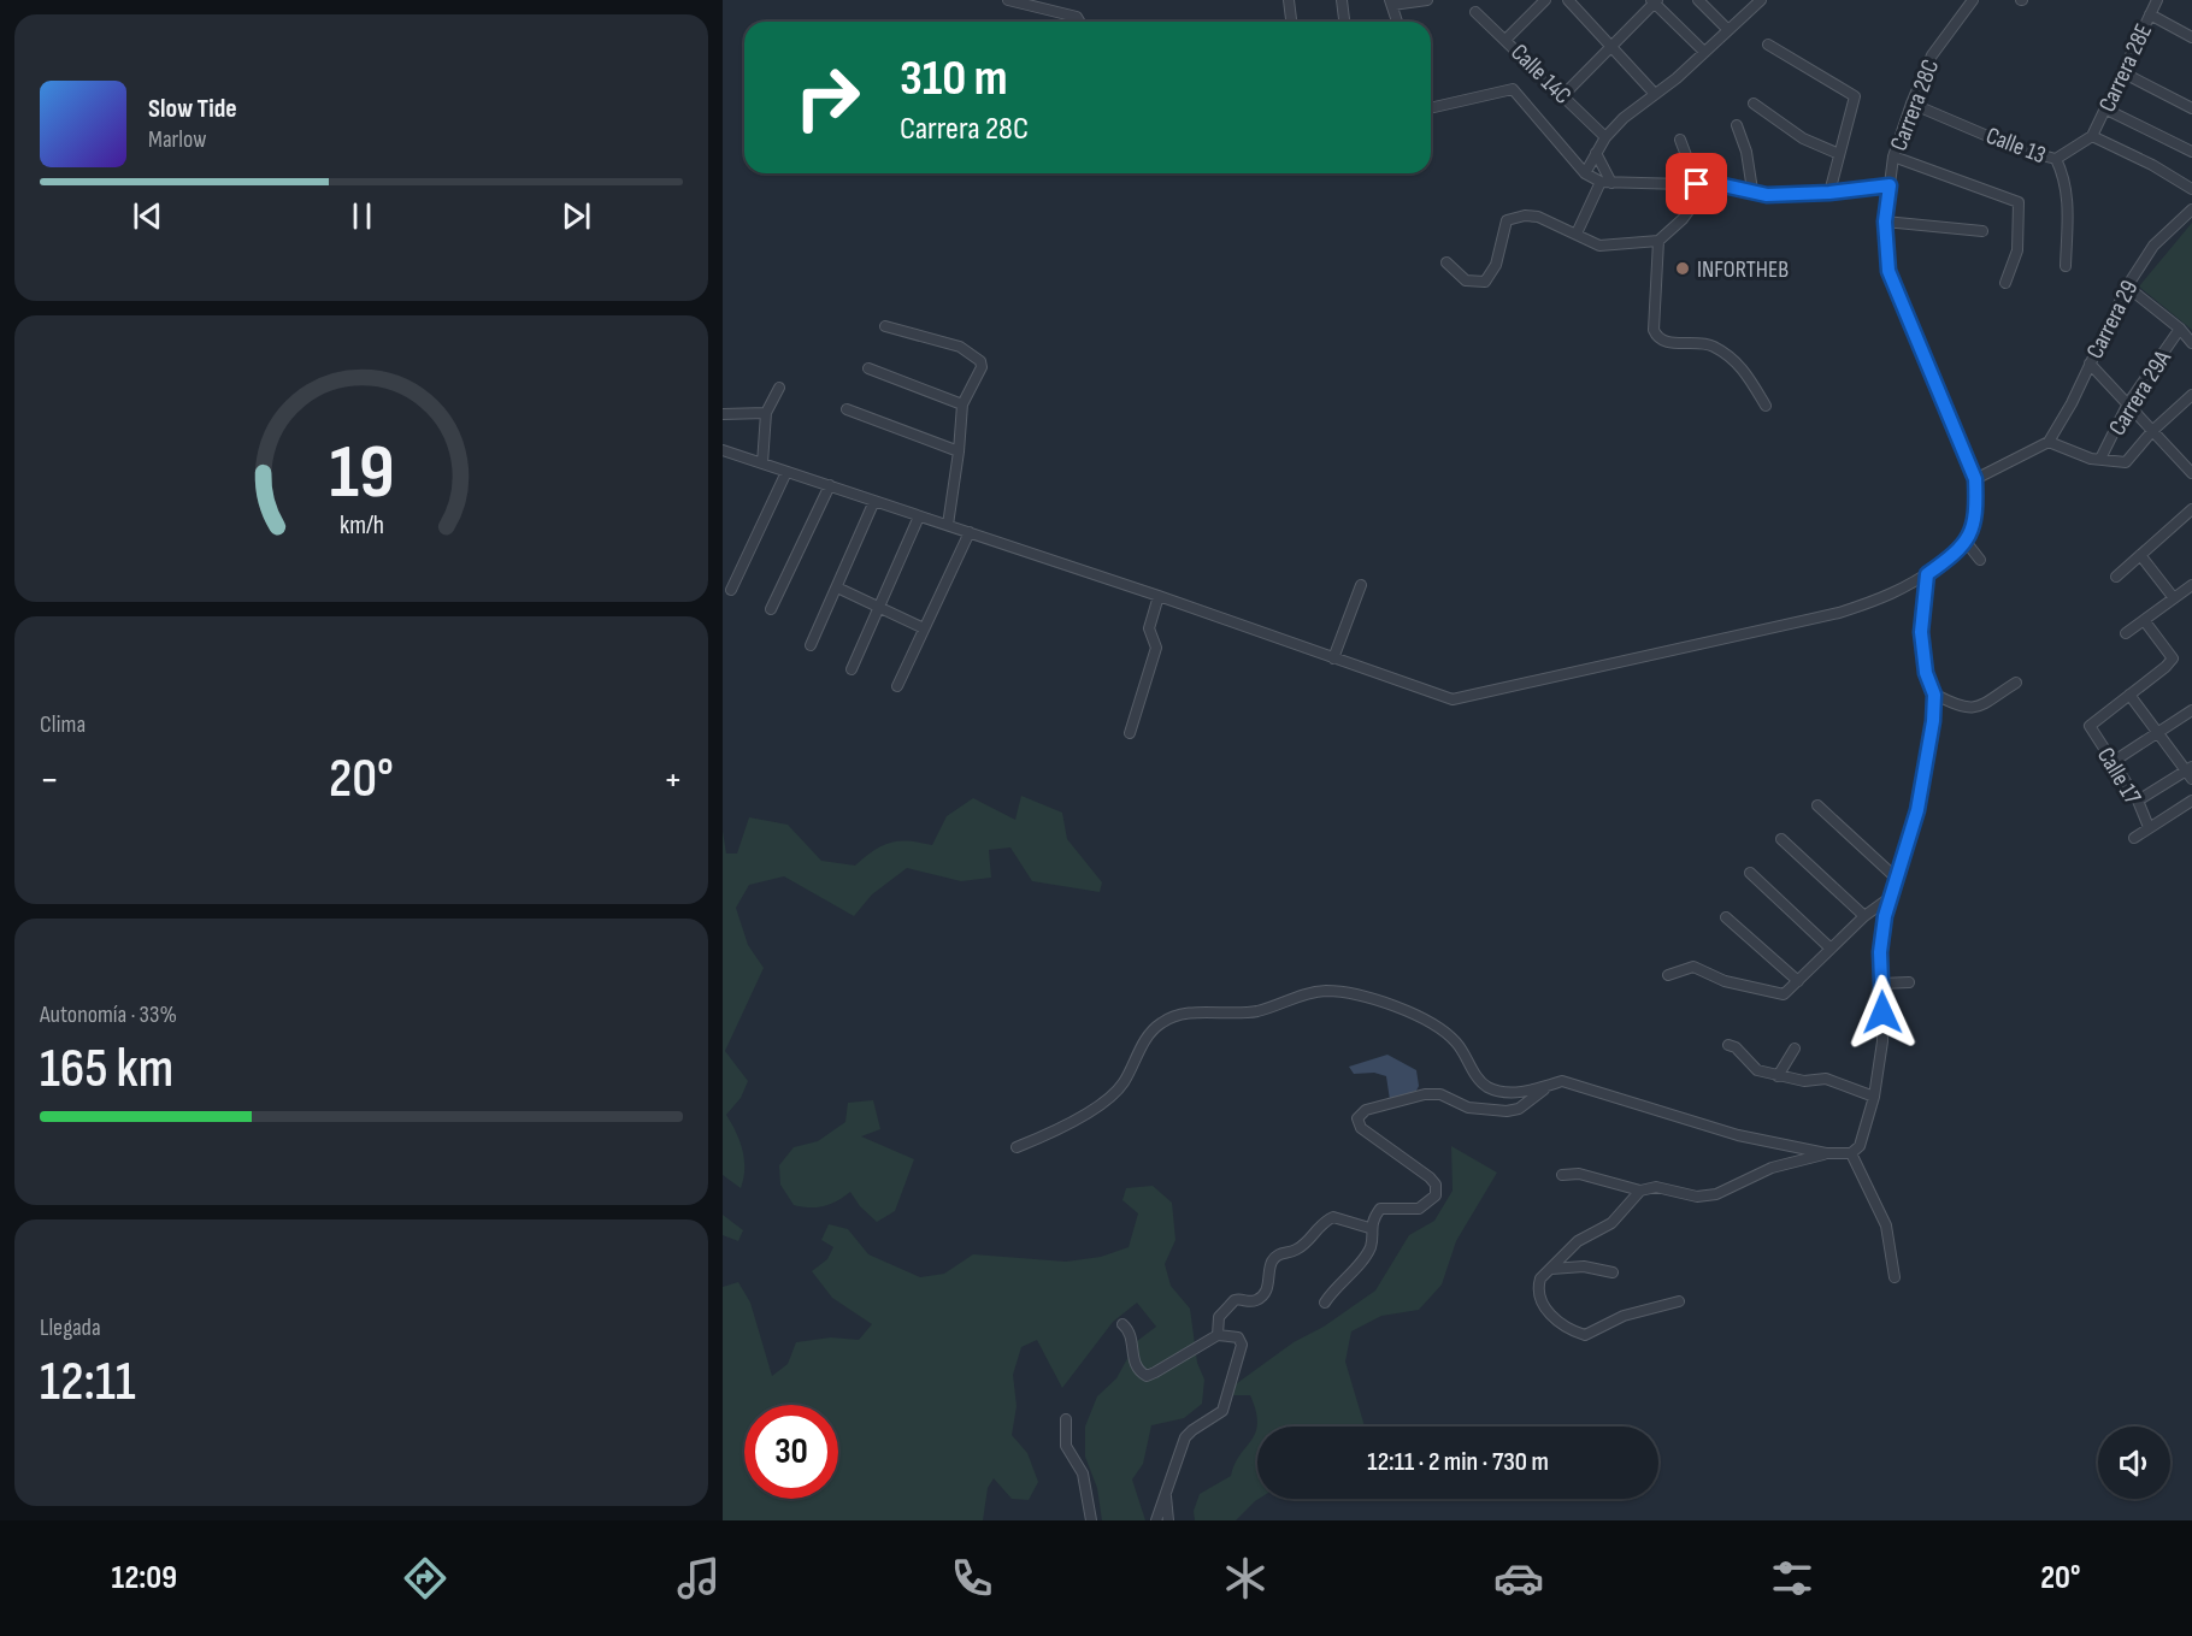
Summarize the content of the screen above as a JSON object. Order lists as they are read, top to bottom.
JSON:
{
  "streets": {
    "street": [
      "Carrera 28E",
      "Calle 14C",
      "Carrera 28C",
      "Calle 13",
      "Carrera 29",
      "Carrera 29A",
      "Calle 17"
    ]
  },
  "crossings": [
    ["Carrera 28E", "Calle 13"],
    ["Carrera 28C", "Calle 13"]
  ],
  "places": ["INFORTHEB"],
  "page": {
    "turn": ["310 m", "Carrera 28C"],
    "song": ["Slow Tide", "Marlow"],
    "tile": [
      "Clima",
      ["Autonomía · 33%", "165 km"],
      ["Llegada", "12:11"]
    ],
    "heat": ["−", "20°", "+"],
    "limit": "30",
    "trip": "12:11 · 2 min · 730 m",
    "tabs": ["12:09", "20°"],
    "gauge": ["19", "km/h"]
  }
}
